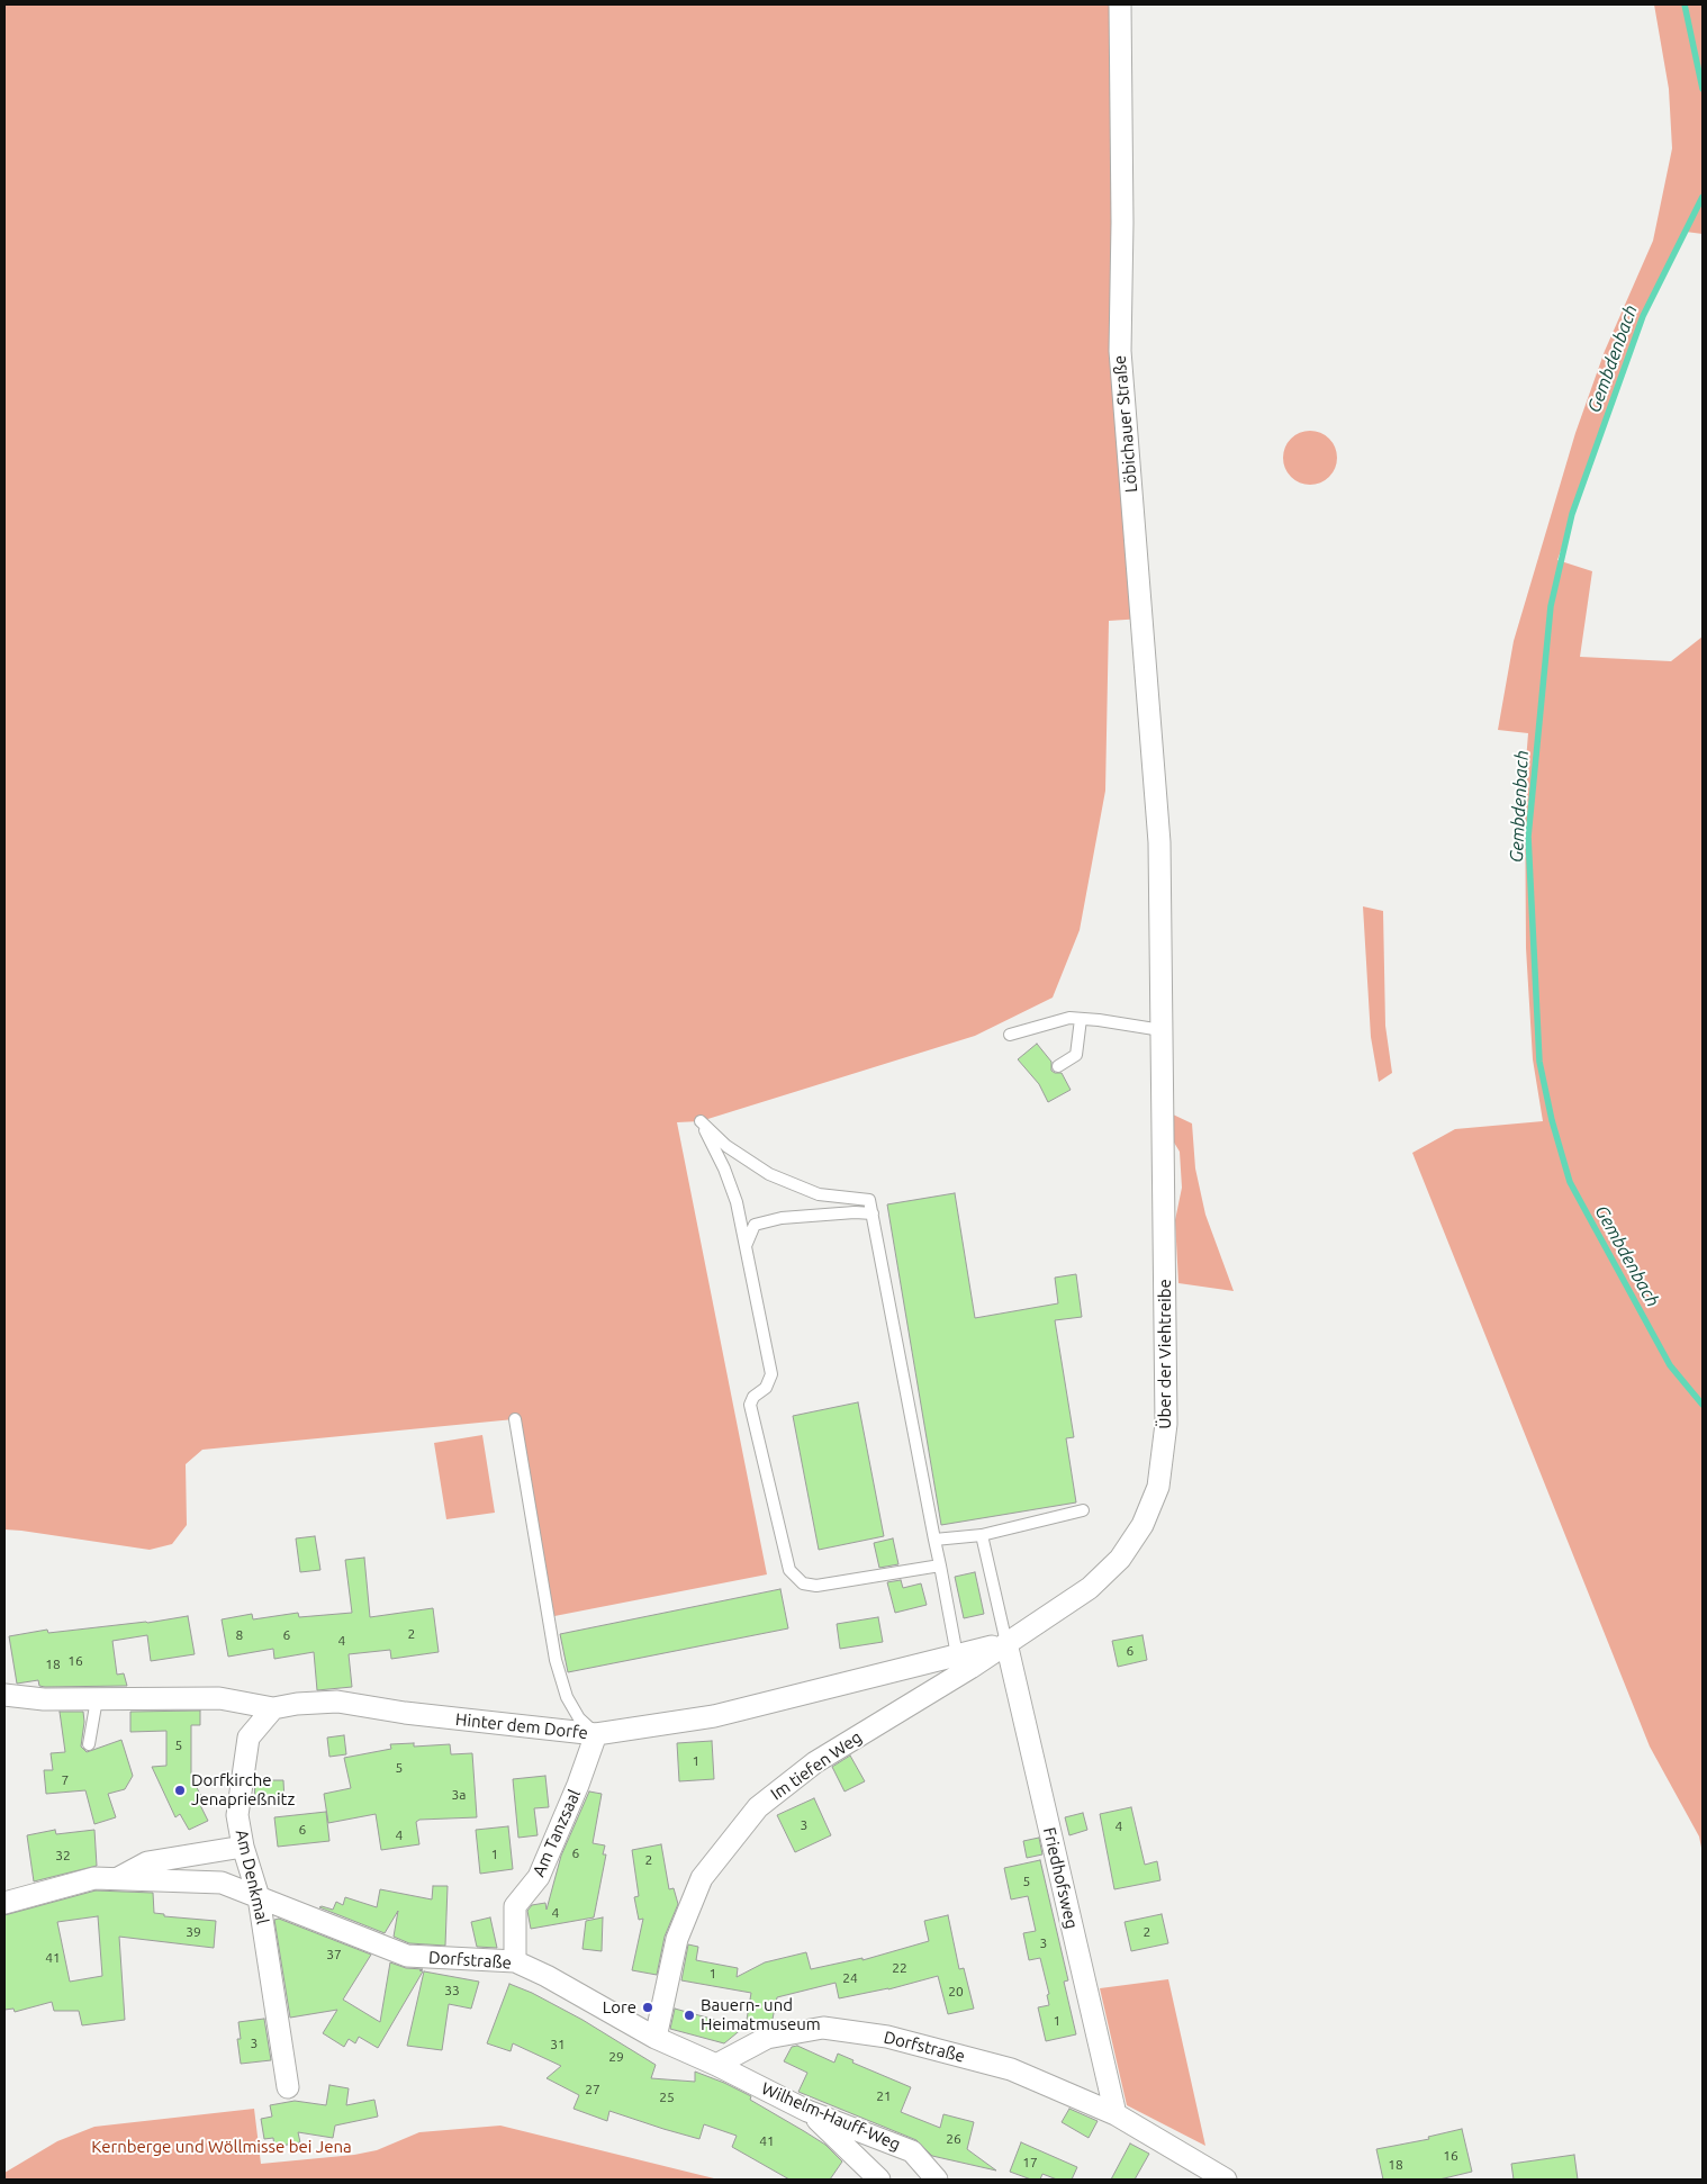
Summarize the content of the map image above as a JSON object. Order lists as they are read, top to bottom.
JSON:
{
  "streets": {
    "street": [
      "Löbichauer Straße",
      "Über der Viehtreibe",
      "Hinter dem Dorfe",
      "Im tiefen Weg",
      "Am Tanzsaal",
      "Am Denkmal",
      "Friedhofsweg",
      "Dorfstraße",
      "Wilhelm-Hauff-Weg"
    ]
  },
  "crossings": [
    ["Löbichauer Straße", "Über der Viehtreibe"],
    ["Über der Viehtreibe", "Hinter dem Dorfe"],
    ["Über der Viehtreibe", "Im tiefen Weg"],
    ["Über der Viehtreibe", "Friedhofsweg"],
    ["Hinter dem Dorfe", "Im tiefen Weg"],
    ["Hinter dem Dorfe", "Am Tanzsaal"],
    ["Hinter dem Dorfe", "Am Denkmal"],
    ["Hinter dem Dorfe", "Friedhofsweg"],
    ["Im tiefen Weg", "Friedhofsweg"],
    ["Im tiefen Weg", "Dorfstraße"],
    ["Am Tanzsaal", "Dorfstraße"],
    ["Am Denkmal", "Dorfstraße"],
    ["Friedhofsweg", "Dorfstraße"],
    ["Dorfstraße", "Wilhelm-Hauff-Weg"]
  ],
  "water": ["Gembdenbach"],
  "parks": ["Kernberge und Wöllmisse bei Jena"],
  "places": ["Dorfkirche Jenaprießnitz", "Lore", "Bauern- und Heimatmuseum"],
  "house_numbers": [
    "2",
    "8",
    "6",
    "4",
    "6",
    "16",
    "18",
    "5",
    "1",
    "5",
    "7",
    "3a",
    "3",
    "4",
    "6",
    "4",
    "6",
    "1",
    "32",
    "2",
    "5",
    "4",
    "39",
    "2",
    "3",
    "37",
    "41",
    "22",
    "1",
    "24",
    "33",
    "20",
    "1",
    "3",
    "31",
    "29",
    "27",
    "21",
    "25",
    "26",
    "41",
    "16",
    "17",
    "18"
  ]
}
